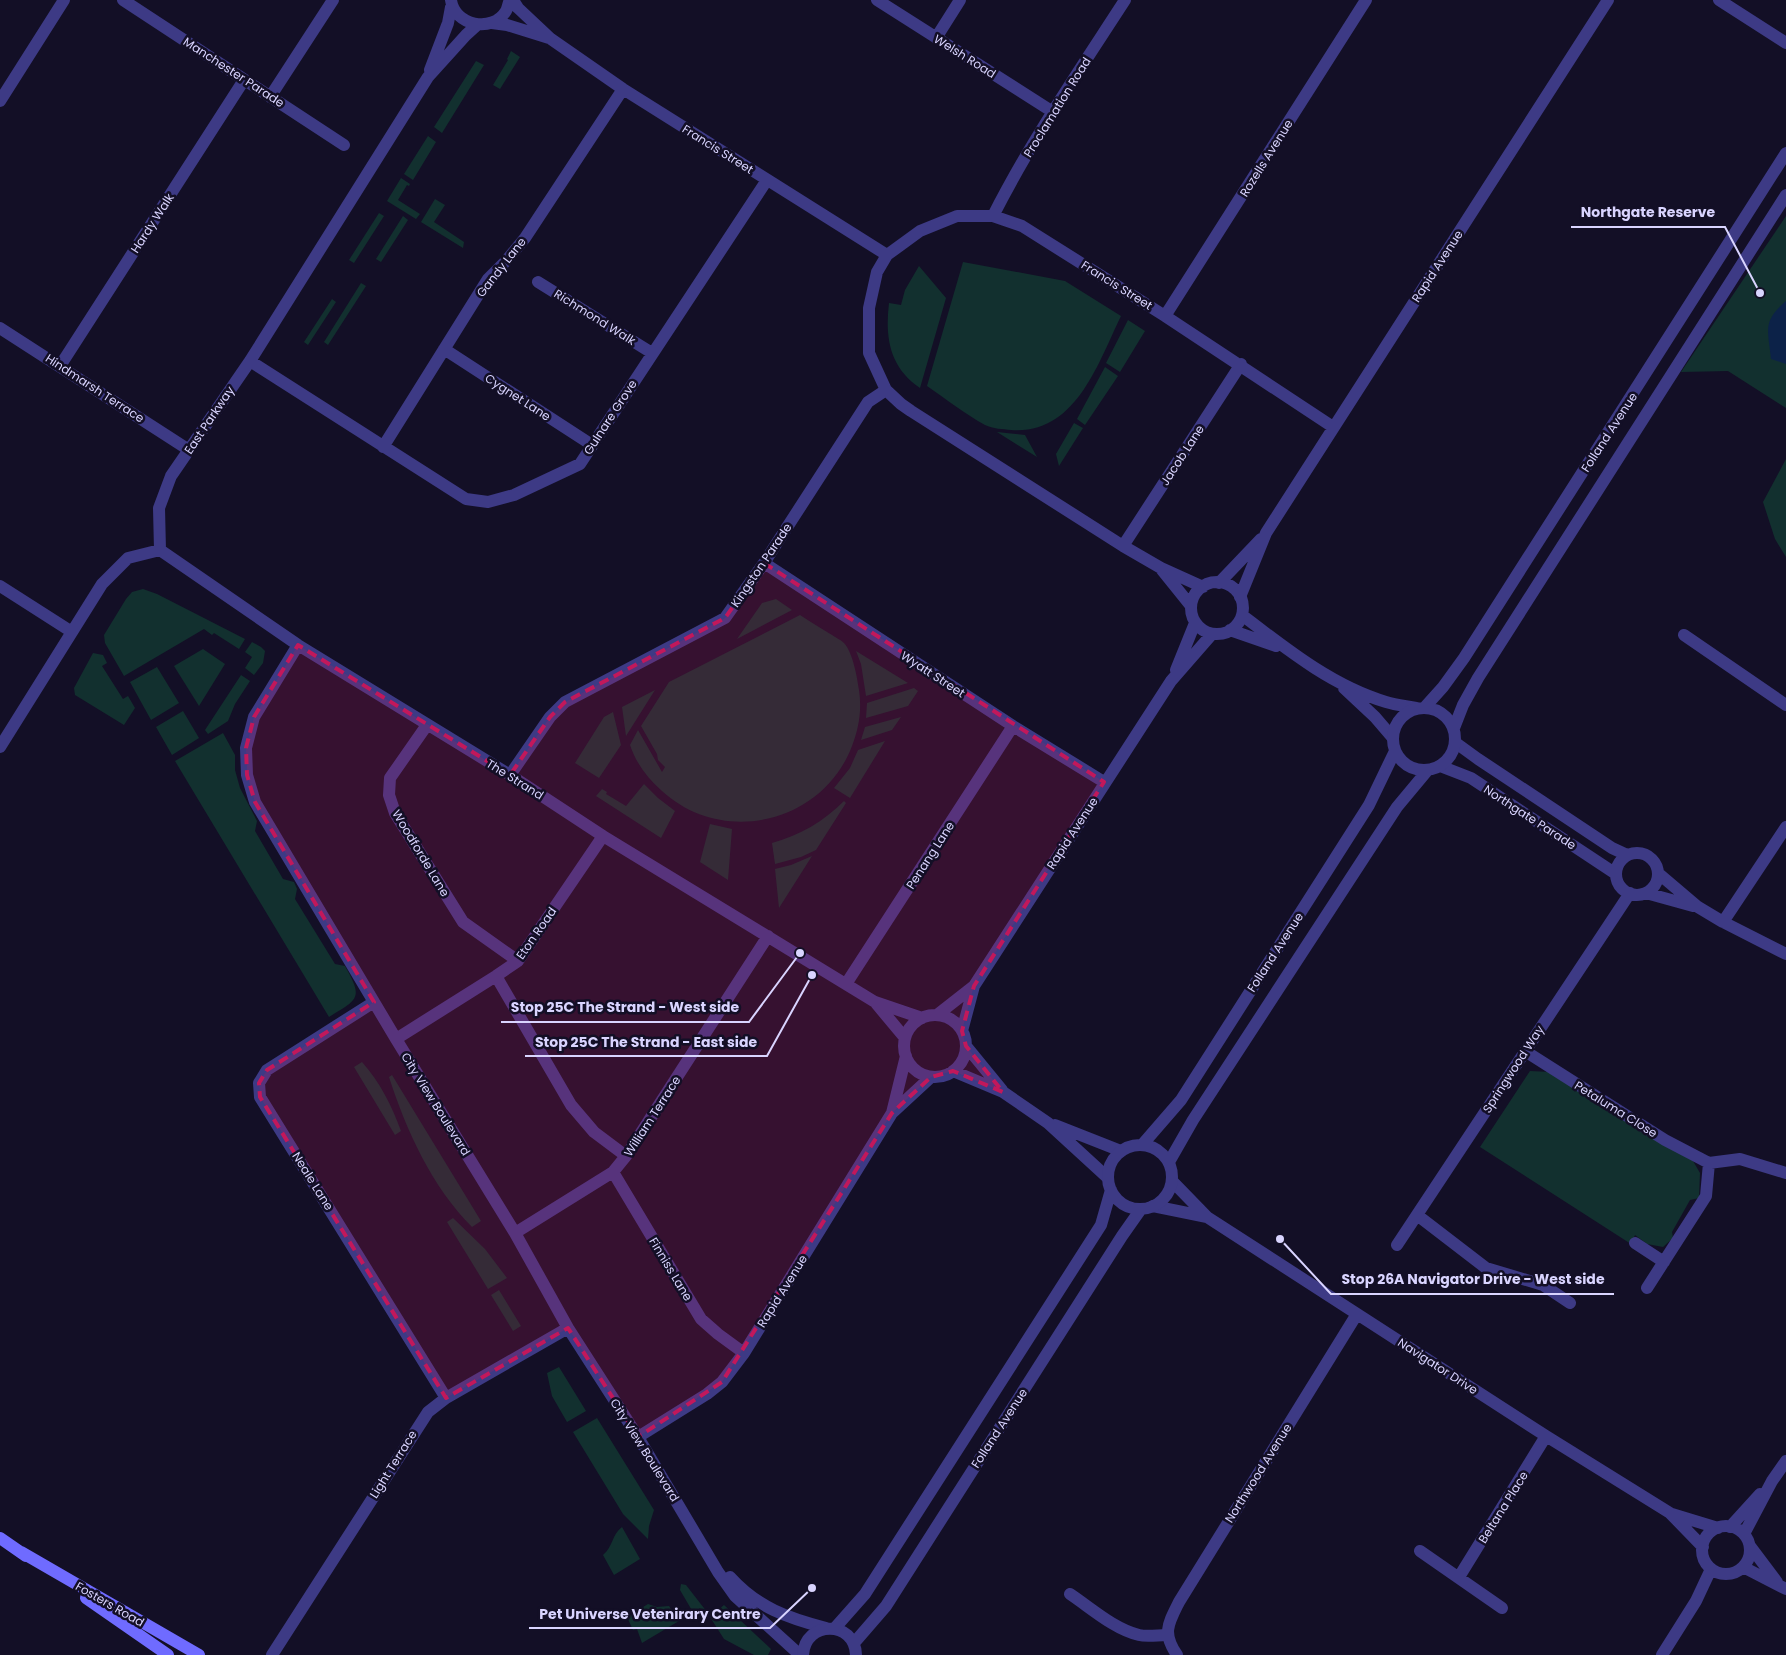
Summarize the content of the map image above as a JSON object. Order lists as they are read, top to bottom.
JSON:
{
  "streets": {
    "main road": ["Fosters Road"],
    "street": [
      "Welsh Road",
      "Manchester Parade",
      "Proclamation Road",
      "Francis Street",
      "Rozells Avenue",
      "Hardy Walk",
      "Rapid Avenue",
      "Gandy Lane",
      "Richmond Walk",
      "Hindmarsh Terrace",
      "Cygnet Lane",
      "Gulnare Grove",
      "East Parkway",
      "Folland Avenue",
      "Jacob Lane",
      "Kingston Parade",
      "Wyatt Street",
      "The Strand",
      "Northgate Parade",
      "Woodforde Lane",
      "Penang Lane",
      "Eton Road",
      "Springwood Way",
      "City View Boulevard",
      "Petaluma Close",
      "William Terrace",
      "Neale Lane",
      "Finniss Lane",
      "Navigator Drive",
      "Light Terrace",
      "Northwood Avenue",
      "Beltana Place"
    ]
  },
  "crossings": [
    ["Welsh Road", "Proclamation Road"],
    ["Manchester Parade", "Hardy Walk"],
    ["Proclamation Road", "Francis Street"],
    ["Francis Street", "Rozells Avenue"],
    ["Francis Street", "Rapid Avenue"],
    ["Francis Street", "Gandy Lane"],
    ["Francis Street", "Gulnare Grove"],
    ["Francis Street", "East Parkway"],
    ["Francis Street", "Jacob Lane"],
    ["Francis Street", "Kingston Parade"],
    ["Hardy Walk", "Hindmarsh Terrace"],
    ["Rapid Avenue", "Wyatt Street"],
    ["Rapid Avenue", "The Strand"],
    ["Rapid Avenue", "City View Boulevard"],
    ["Rapid Avenue", "Finniss Lane"],
    ["Gandy Lane", "Cygnet Lane"],
    ["Gandy Lane", "Gulnare Grove"],
    ["Richmond Walk", "Gulnare Grove"],
    ["Hindmarsh Terrace", "East Parkway"],
    ["Cygnet Lane", "Gulnare Grove"],
    ["Gulnare Grove", "East Parkway"],
    ["East Parkway", "The Strand"],
    ["Folland Avenue", "Northgate Parade"],
    ["Folland Avenue", "City View Boulevard"],
    ["Folland Avenue", "Navigator Drive"],
    ["Kingston Parade", "Wyatt Street"],
    ["Kingston Parade", "The Strand"],
    ["Wyatt Street", "Penang Lane"],
    ["The Strand", "Woodforde Lane"],
    ["The Strand", "Penang Lane"],
    ["The Strand", "Eton Road"],
    ["The Strand", "City View Boulevard"],
    ["The Strand", "William Terrace"],
    ["Northgate Parade", "Springwood Way"],
    ["Woodforde Lane", "Eton Road"],
    ["Eton Road", "City View Boulevard"],
    ["Springwood Way", "Petaluma Close"],
    ["City View Boulevard", "William Terrace"],
    ["City View Boulevard", "Neale Lane"],
    ["City View Boulevard", "Light Terrace"],
    ["William Terrace", "Finniss Lane"],
    ["Neale Lane", "Light Terrace"],
    ["Navigator Drive", "Northwood Avenue"],
    ["Navigator Drive", "Beltana Place"]
  ],
  "places": [
    "Northgate Reserve",
    "Stop 25C The Strand - West side",
    "Stop 25C The Strand - East side",
    "Stop 26A Navigator Drive - West side",
    "Pet Universe Vetenirary Centre"
  ]
}
